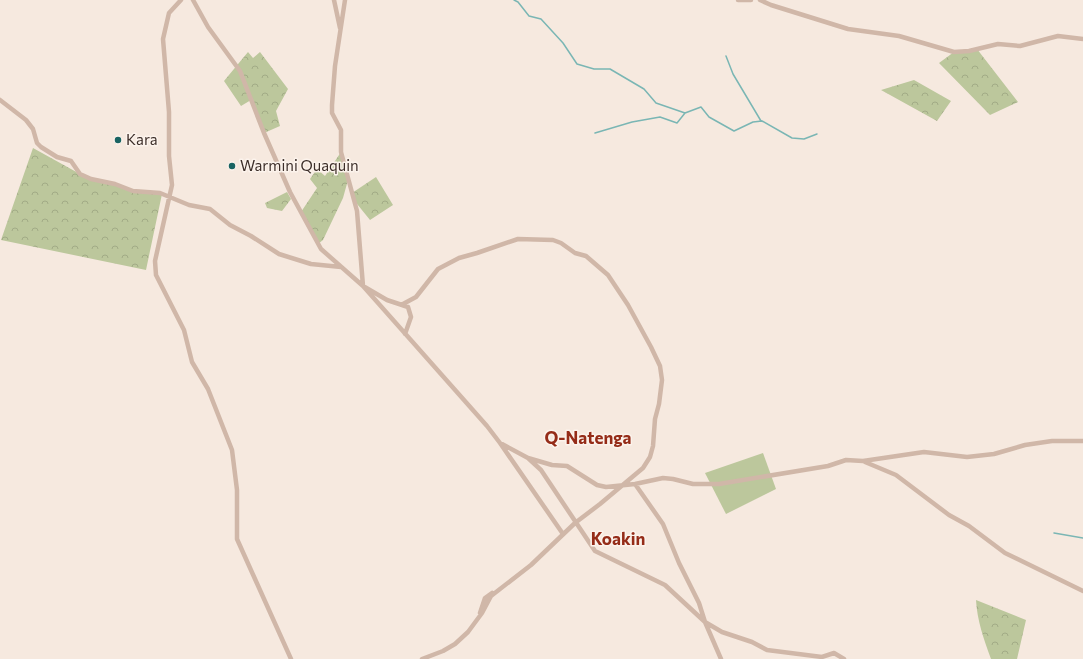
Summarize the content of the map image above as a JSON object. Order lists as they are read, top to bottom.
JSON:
{
  "districts": ["Q-Natenga", "Koakin"],
  "places": ["Kara", "Warmini Quaquin"]
}
